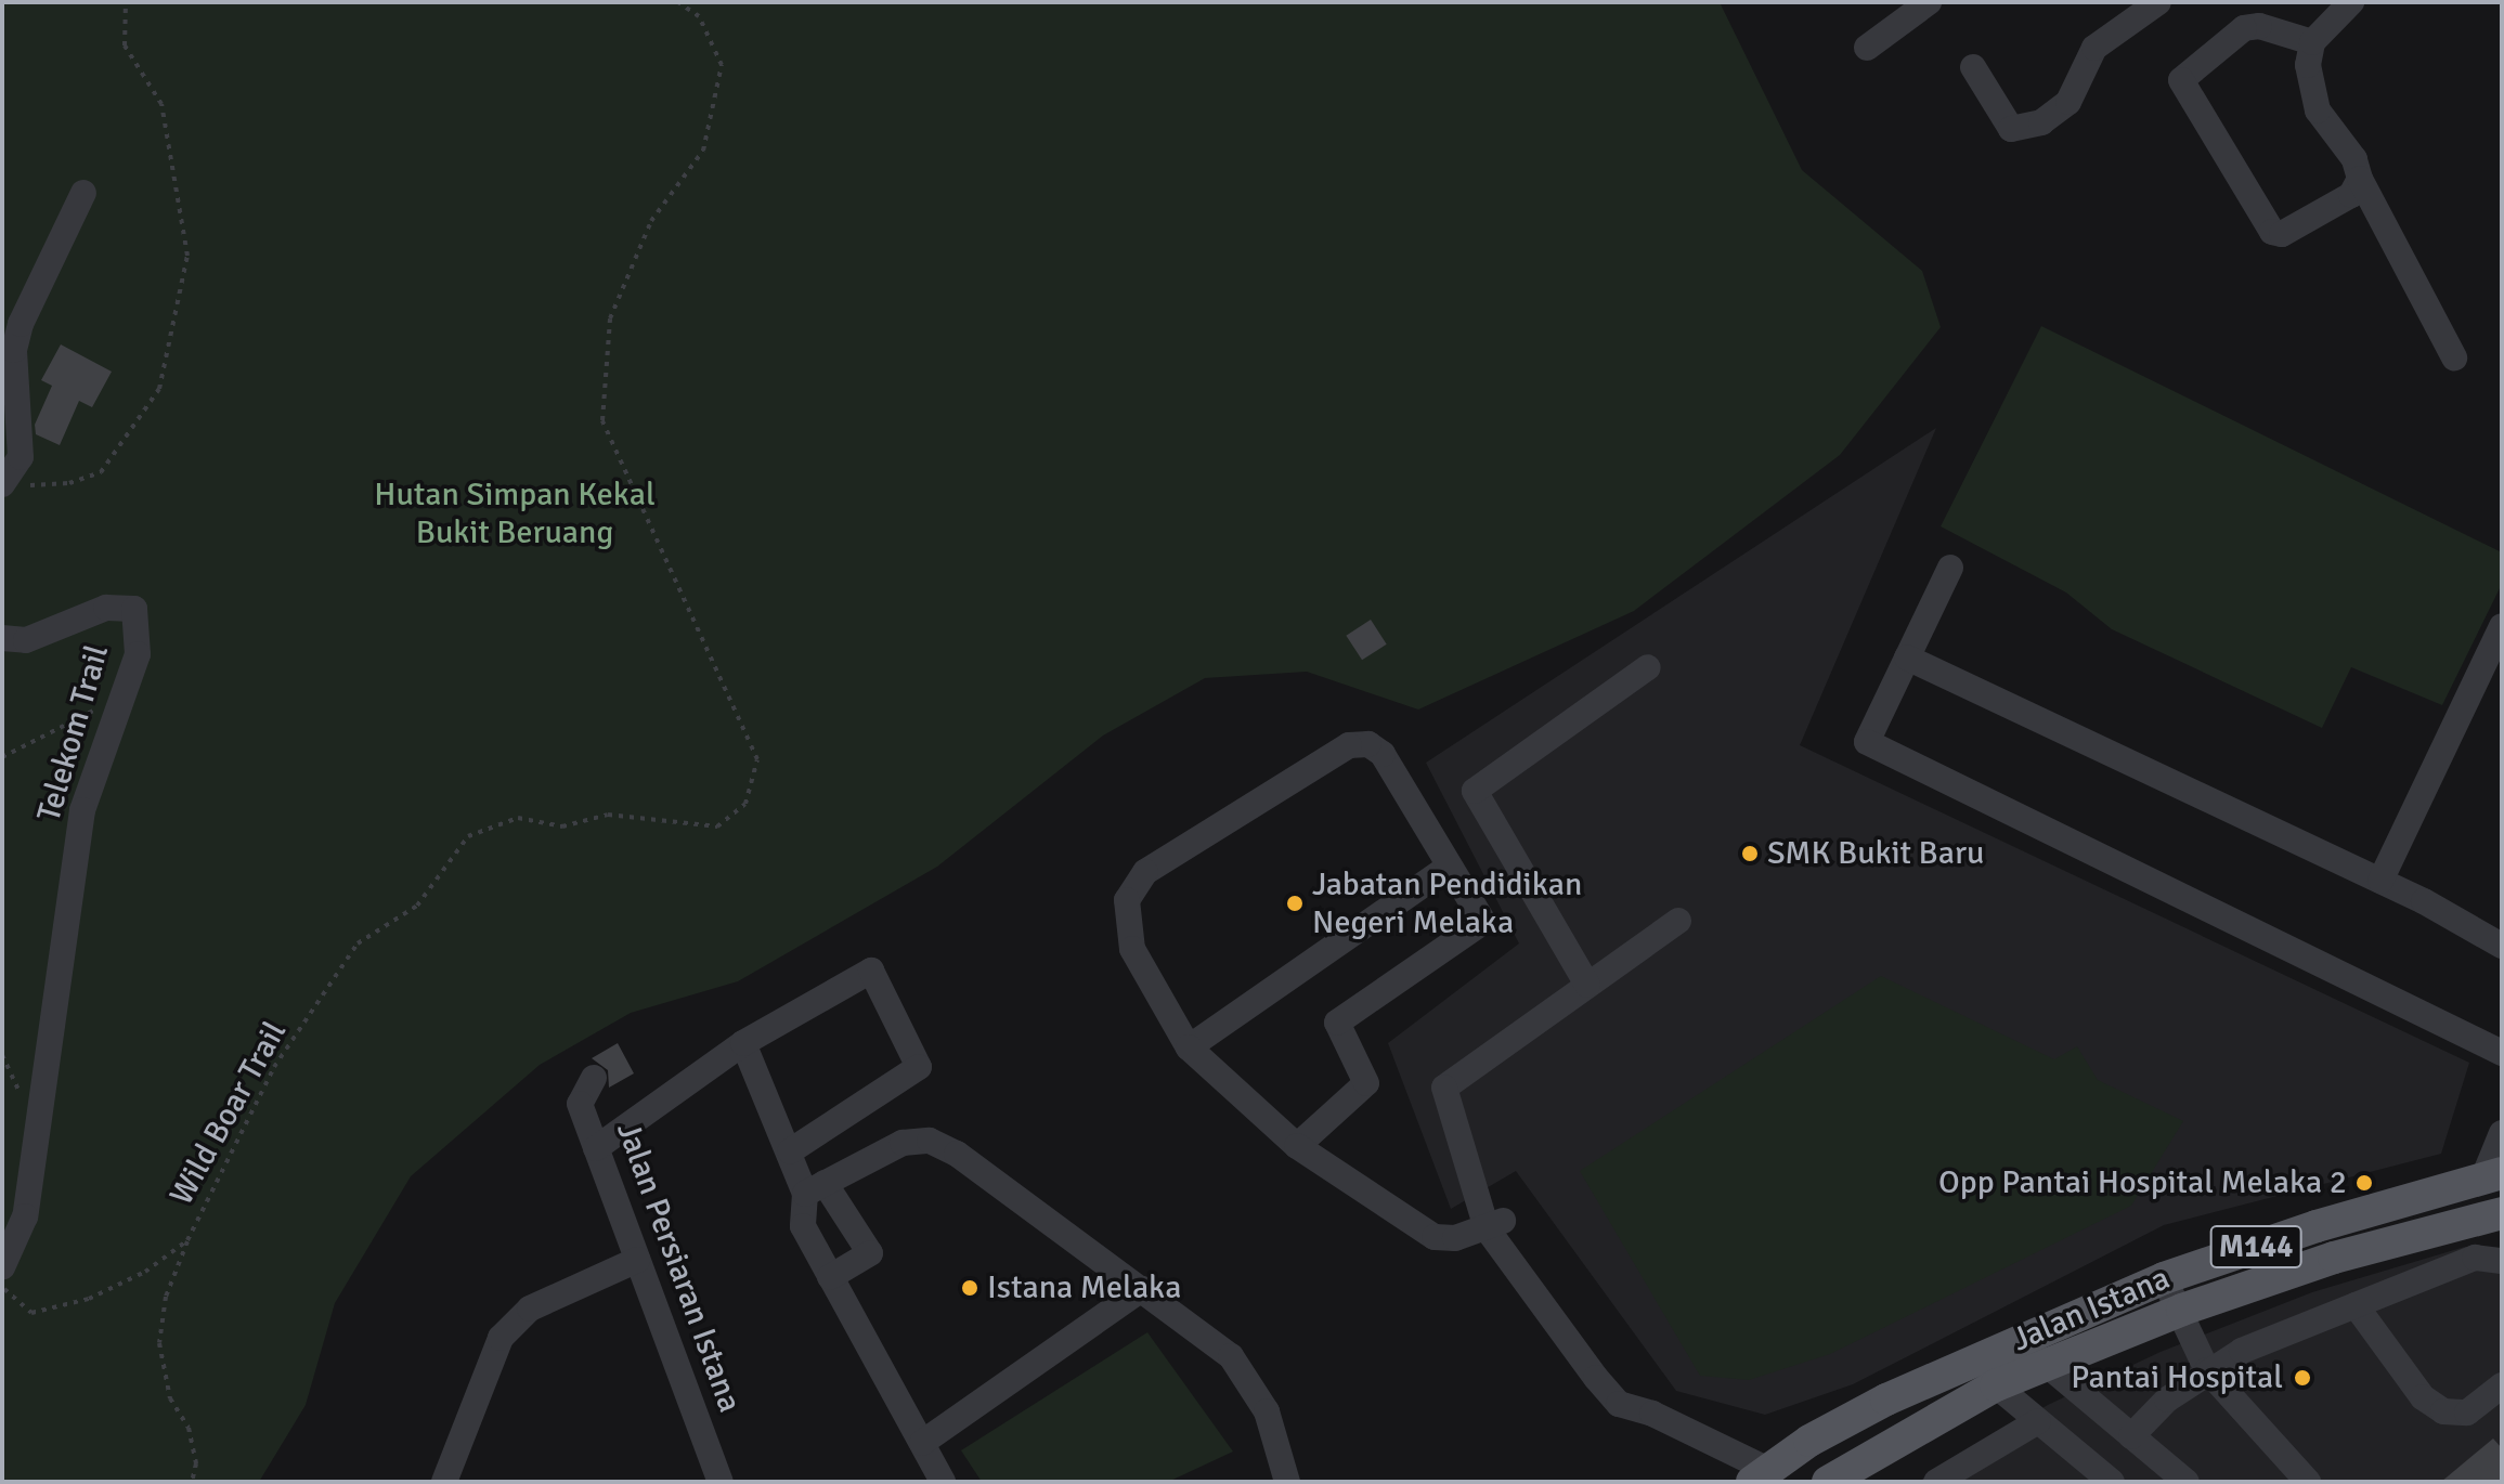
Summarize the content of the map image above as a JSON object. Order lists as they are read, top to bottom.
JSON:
{
  "streets": {
    "main road": ["M144", "Jalan Istana"],
    "street": ["Telekom Trail", "Jalan Persiaran Istana"],
    "path": ["Wild Boar Trail"]
  },
  "parks": ["Hutan Simpan Kekal Bukit Beruang"],
  "places": [
    "SMK Bukit Baru",
    "Jabatan Pendidikan Negeri Melaka",
    "Opp Pantai Hospital Melaka 2",
    "Istana Melaka",
    "Pantai Hospital"
  ]
}
